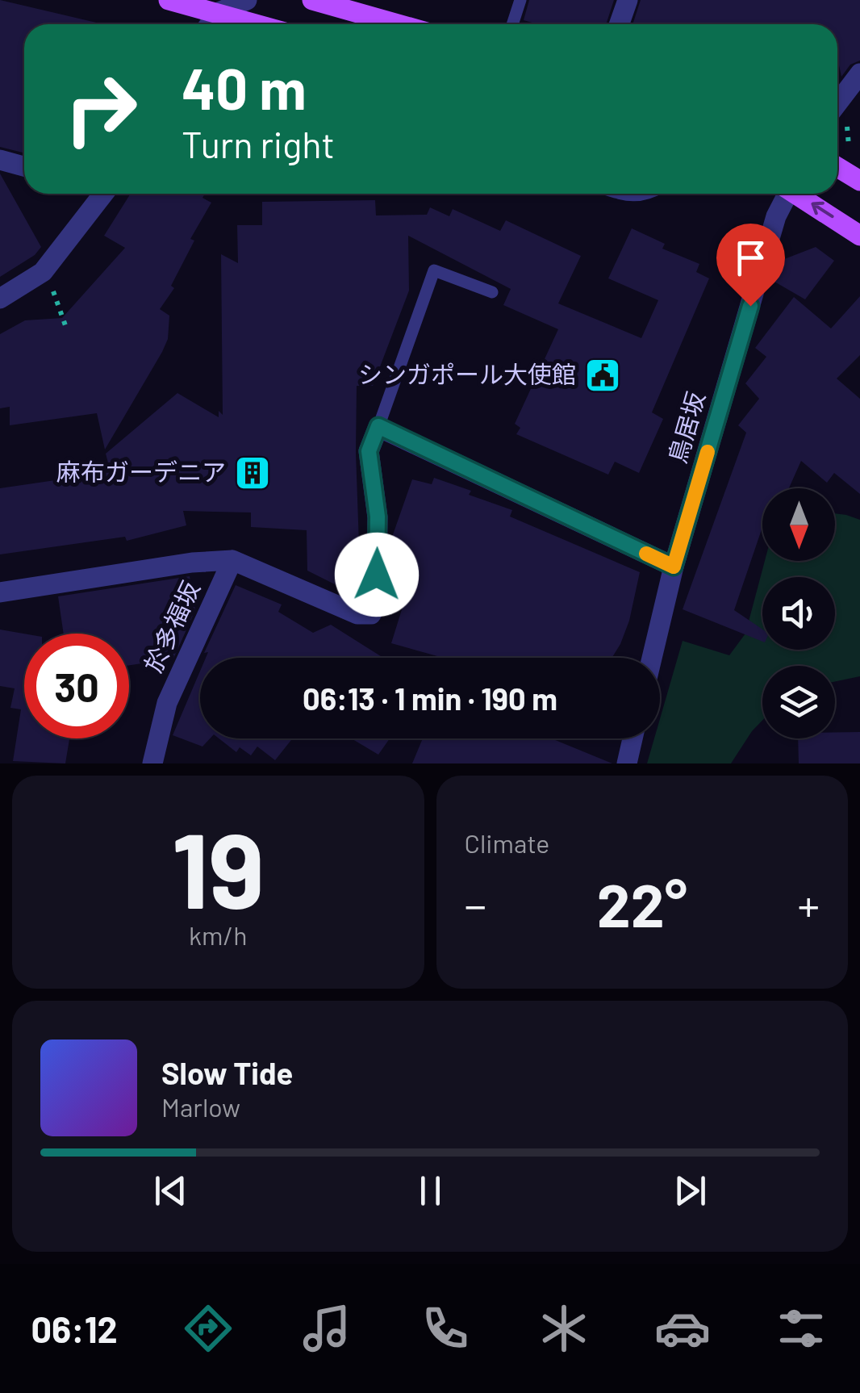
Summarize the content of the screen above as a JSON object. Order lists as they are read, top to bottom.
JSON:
{
  "streets": {
    "street": ["鳥居坂", "於多福坂"]
  },
  "places": {
    "public building": ["シンガポール大使館"],
    "building": ["麻布ガーデニア"]
  },
  "north": "bottom",
  "page": {
    "turn": ["40 m", "Turn right"],
    "limit": "30",
    "trip": "06:13 · 1 min · 190 m",
    "tile": [
      ["19", "km/h"],
      "Climate"
    ],
    "heat": ["−", "22°", "+"],
    "song": ["Slow Tide", "Marlow"],
    "tabs": "06:12"
  }
}
